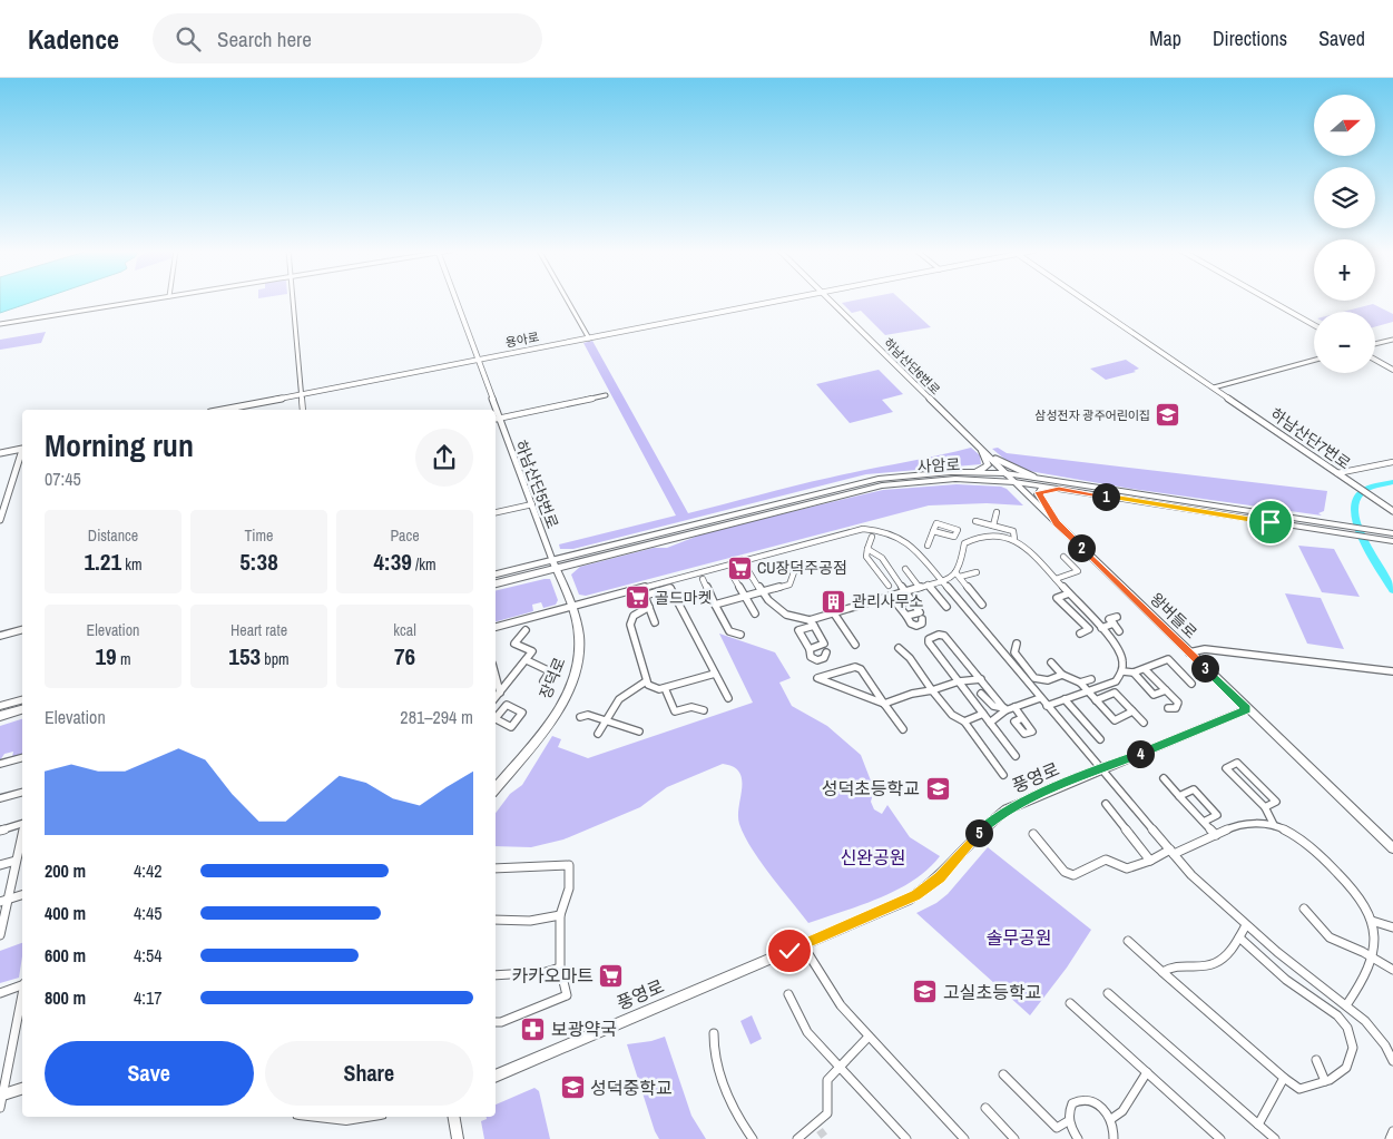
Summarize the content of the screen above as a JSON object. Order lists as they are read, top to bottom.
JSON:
{
  "streets": {
    "main road": [
      "사암로",
      "왕버들로",
      "장덕로",
      "풍영로"
    ],
    "street": [
      "용아로",
      "하남산단6번로",
      "하남산단7번로",
      "하남산단5번로"
    ]
  },
  "crossings": [
    ["용아로", "하남산단5번로"],
    ["하남산단6번로", "사암로"],
    ["하남산단6번로", "왕버들로"],
    ["사암로", "하남산단5번로"],
    ["사암로", "왕버들로"],
    ["사암로", "장덕로"],
    ["하남산단5번로", "장덕로"],
    ["왕버들로", "풍영로"]
  ],
  "parks": ["신완공원", "솔무공원"],
  "places": {
    "school or university": [
      "삼성전자 광주어린이집",
      "성덕초등학교",
      "고실초등학교",
      "성덕중학교"
    ],
    "supermarket": ["CU장덕주공점", "골드마켓", "카카오마트"],
    "building": ["관리사무소"],
    "pharmacy": ["보광약국"]
  },
  "north": "right",
  "page": {
    "header": "Kadence",
    "search": "Search here",
    "nav": ["Map", "Directions", "Saved"],
    "map_buttons": ["+", "−"],
    "heading": ["Morning run", "07:45"],
    "pins": [
      "1",
      "2",
      "3",
      "4",
      "5"
    ],
    "stats": [
      ["Distance", "1.21 km"],
      ["Time", "5:38"],
      ["Pace", "4:39 /km"],
      ["Elevation", "19 m"],
      ["Heart rate", "153 bpm"],
      ["kcal", "76"]
    ],
    "chart": ["Elevation", "281–294 m"],
    "list": [
      {
        "name": "200 m",
        "note": "4:42"
      },
      {
        "name": "400 m",
        "note": "4:45"
      },
      {
        "name": "600 m",
        "note": "4:54"
      },
      {
        "name": "800 m",
        "note": "4:17"
      }
    ],
    "buttons": ["Save", "Share"]
  }
}
